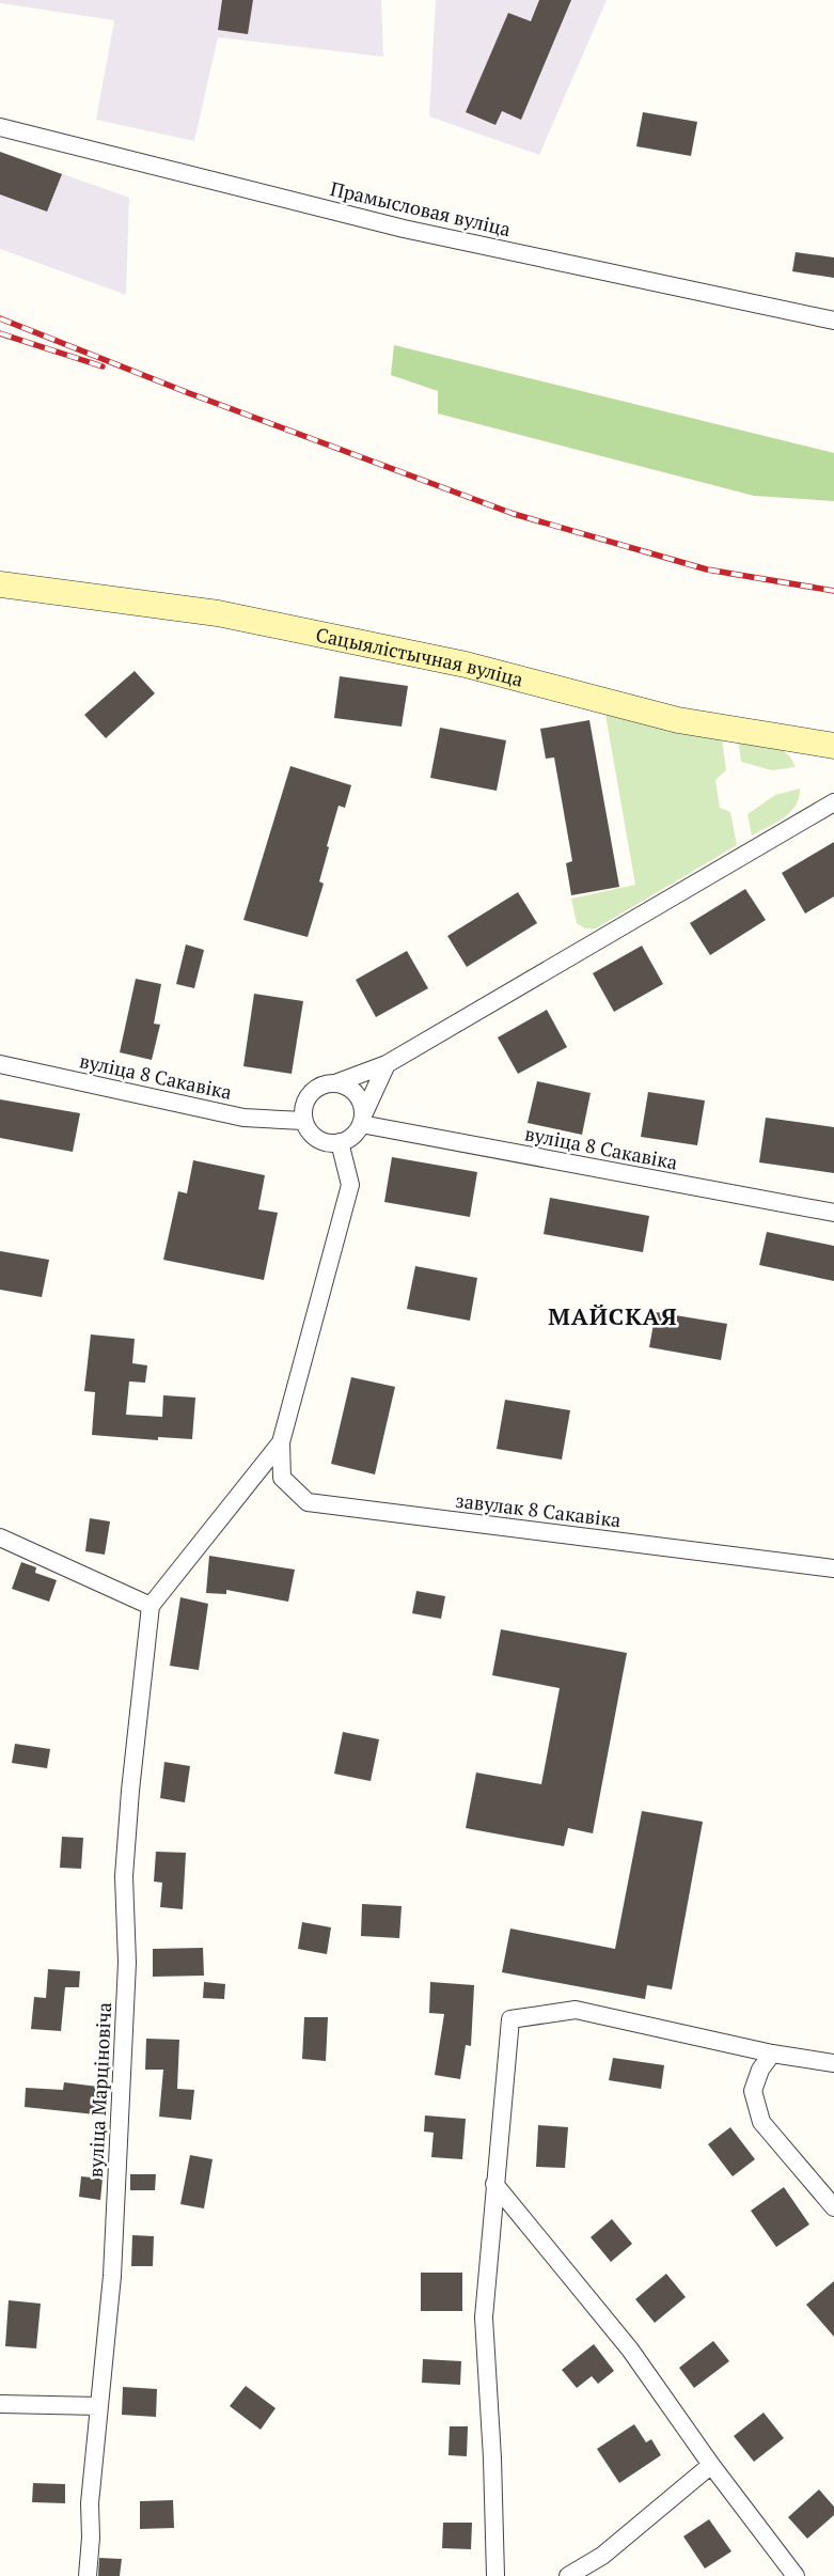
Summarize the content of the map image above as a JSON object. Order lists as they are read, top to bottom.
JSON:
{
  "streets": {
    "street": [
      "Прамысловая вуліца",
      "Сацыялістычная вуліца",
      "вуліца 8 Сакавіка",
      "завулак 8 Сакавіка",
      "вуліца Марціновіча"
    ]
  },
  "districts": ["МАЙСКАЯ"]
}
